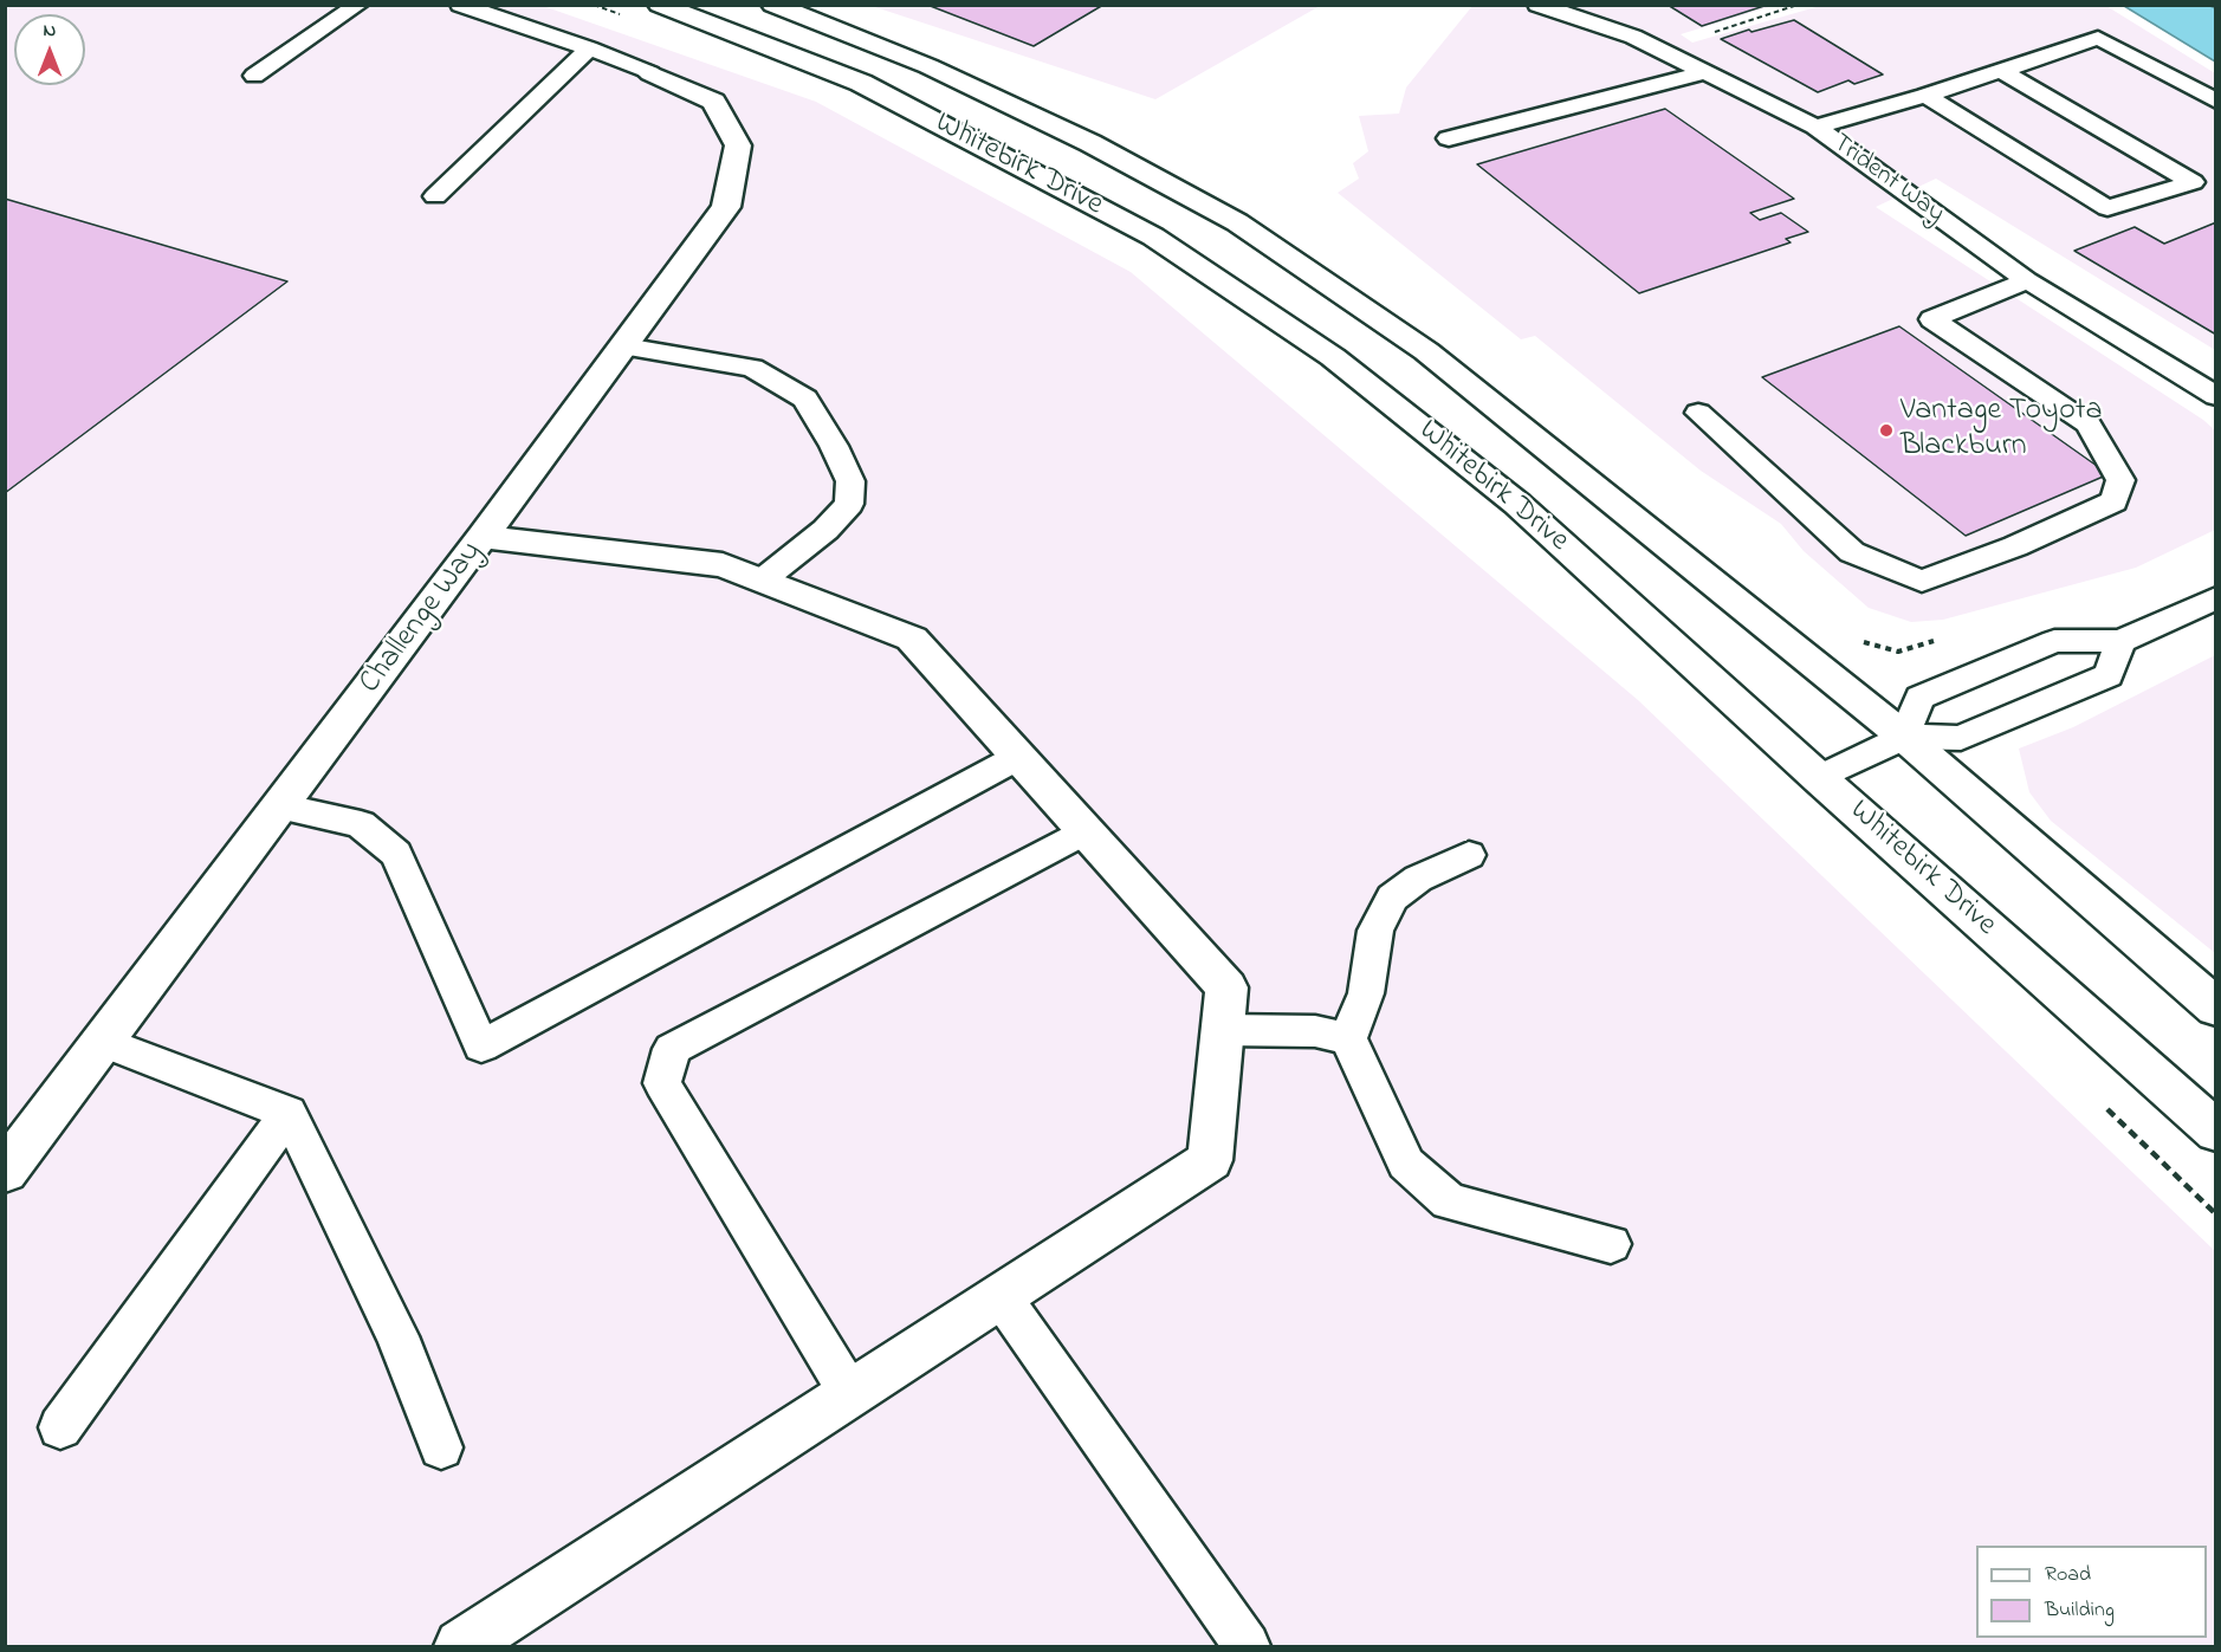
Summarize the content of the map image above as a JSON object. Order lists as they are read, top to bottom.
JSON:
{
  "streets": {
    "main road": ["Whitebirk Drive", "Challenge Way"],
    "lane": ["Trident Way"]
  },
  "places": ["Vantage Toyota Blackburn"],
  "legend": ["Road", "Building"],
  "north": "top"
}
